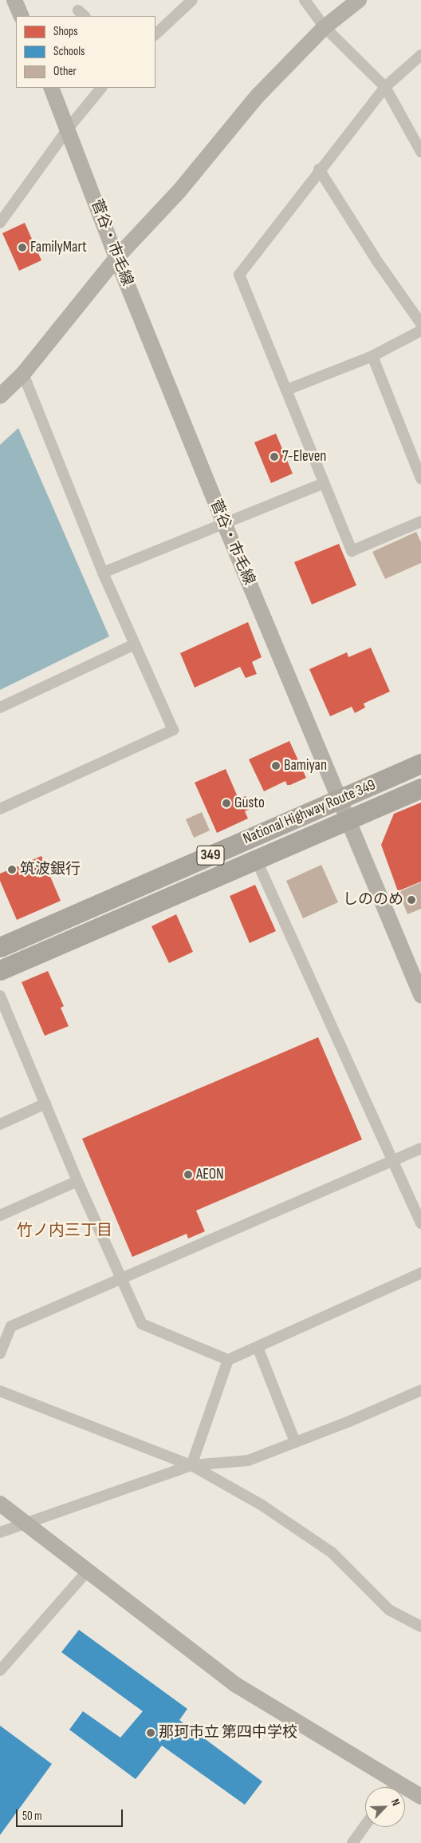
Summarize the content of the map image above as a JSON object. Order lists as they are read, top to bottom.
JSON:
{
  "streets": {
    "highway": ["National Highway Route 349", "349"],
    "street": ["菅谷・市毛線"]
  },
  "crossings": [
    ["菅谷・市毛線", "National Highway Route 349"]
  ],
  "districts": ["竹ノ内三丁目"],
  "places": [
    "FamilyMart",
    "7-Eleven",
    "Bamiyan",
    "Gusto",
    "筑波銀行",
    "しののめ",
    "AEON",
    "那珂市立 第四中学校"
  ],
  "legend": ["Shops", "Schools", "Other"],
  "scale_bar": "50 m",
  "north": "top right"
}
